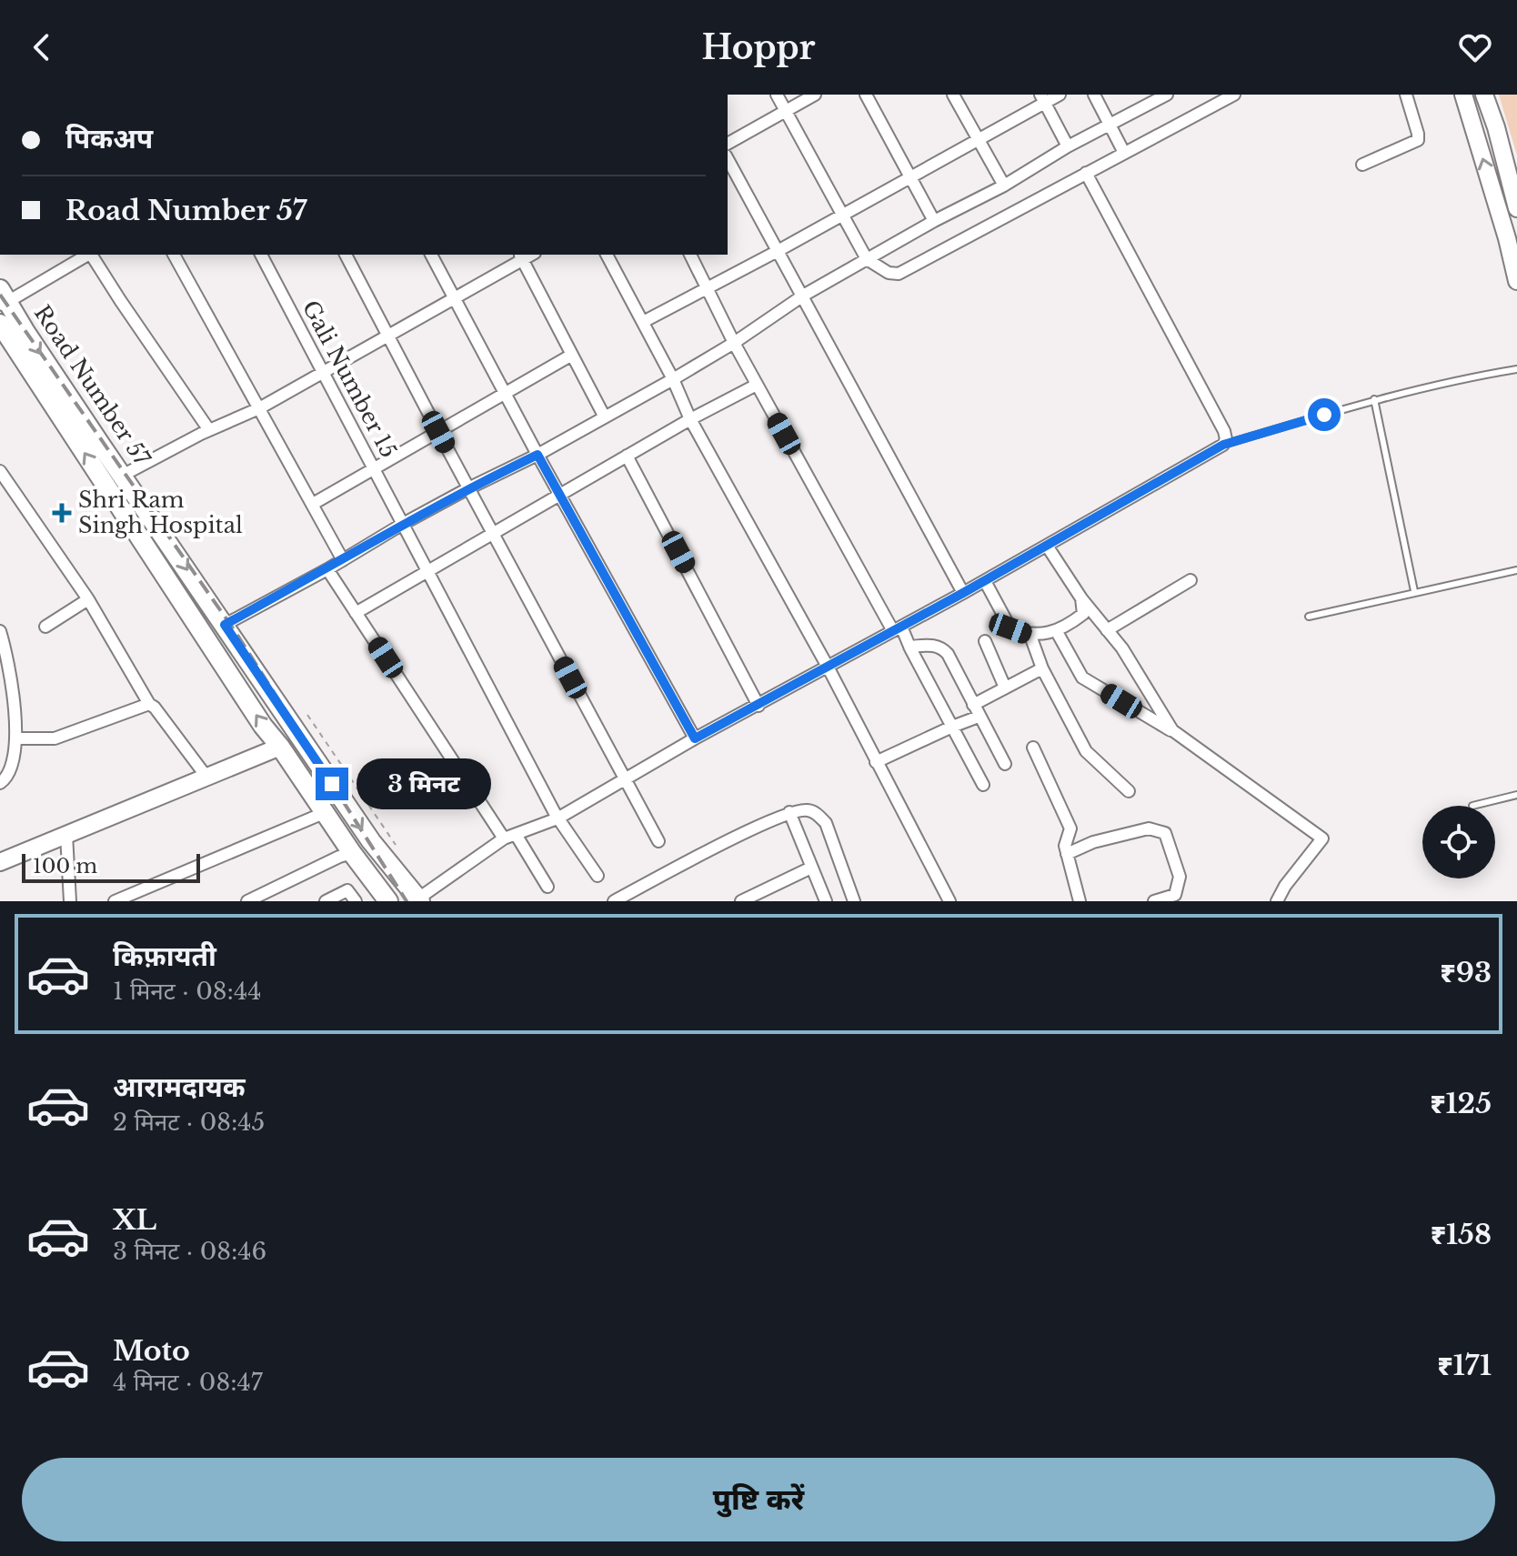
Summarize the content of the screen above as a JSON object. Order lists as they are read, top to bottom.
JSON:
{
  "streets": {
    "main road": ["Road Number 57"],
    "street": ["Gali Number 15"]
  },
  "places": {
    "health": ["Shri Ram Singh Hospital"]
  },
  "scale_bar": "100 m",
  "page": {
    "header": "Hoppr",
    "banner": ["पिकअप", "Road Number 57"],
    "bubble": "3 मिनट",
    "scale": "100 m",
    "list": [
      {
        "name": "किफ़ायती",
        "note": "1 मिनट · 08:44",
        "value": "₹93"
      },
      {
        "name": "आरामदायक",
        "note": "2 मिनट · 08:45",
        "value": "₹125"
      },
      {
        "name": "XL",
        "note": "3 मिनट · 08:46",
        "value": "₹158"
      },
      {
        "name": "Moto",
        "note": "4 मिनट · 08:47",
        "value": "₹171"
      }
    ],
    "buttons": "पुष्टि करें"
  }
}
